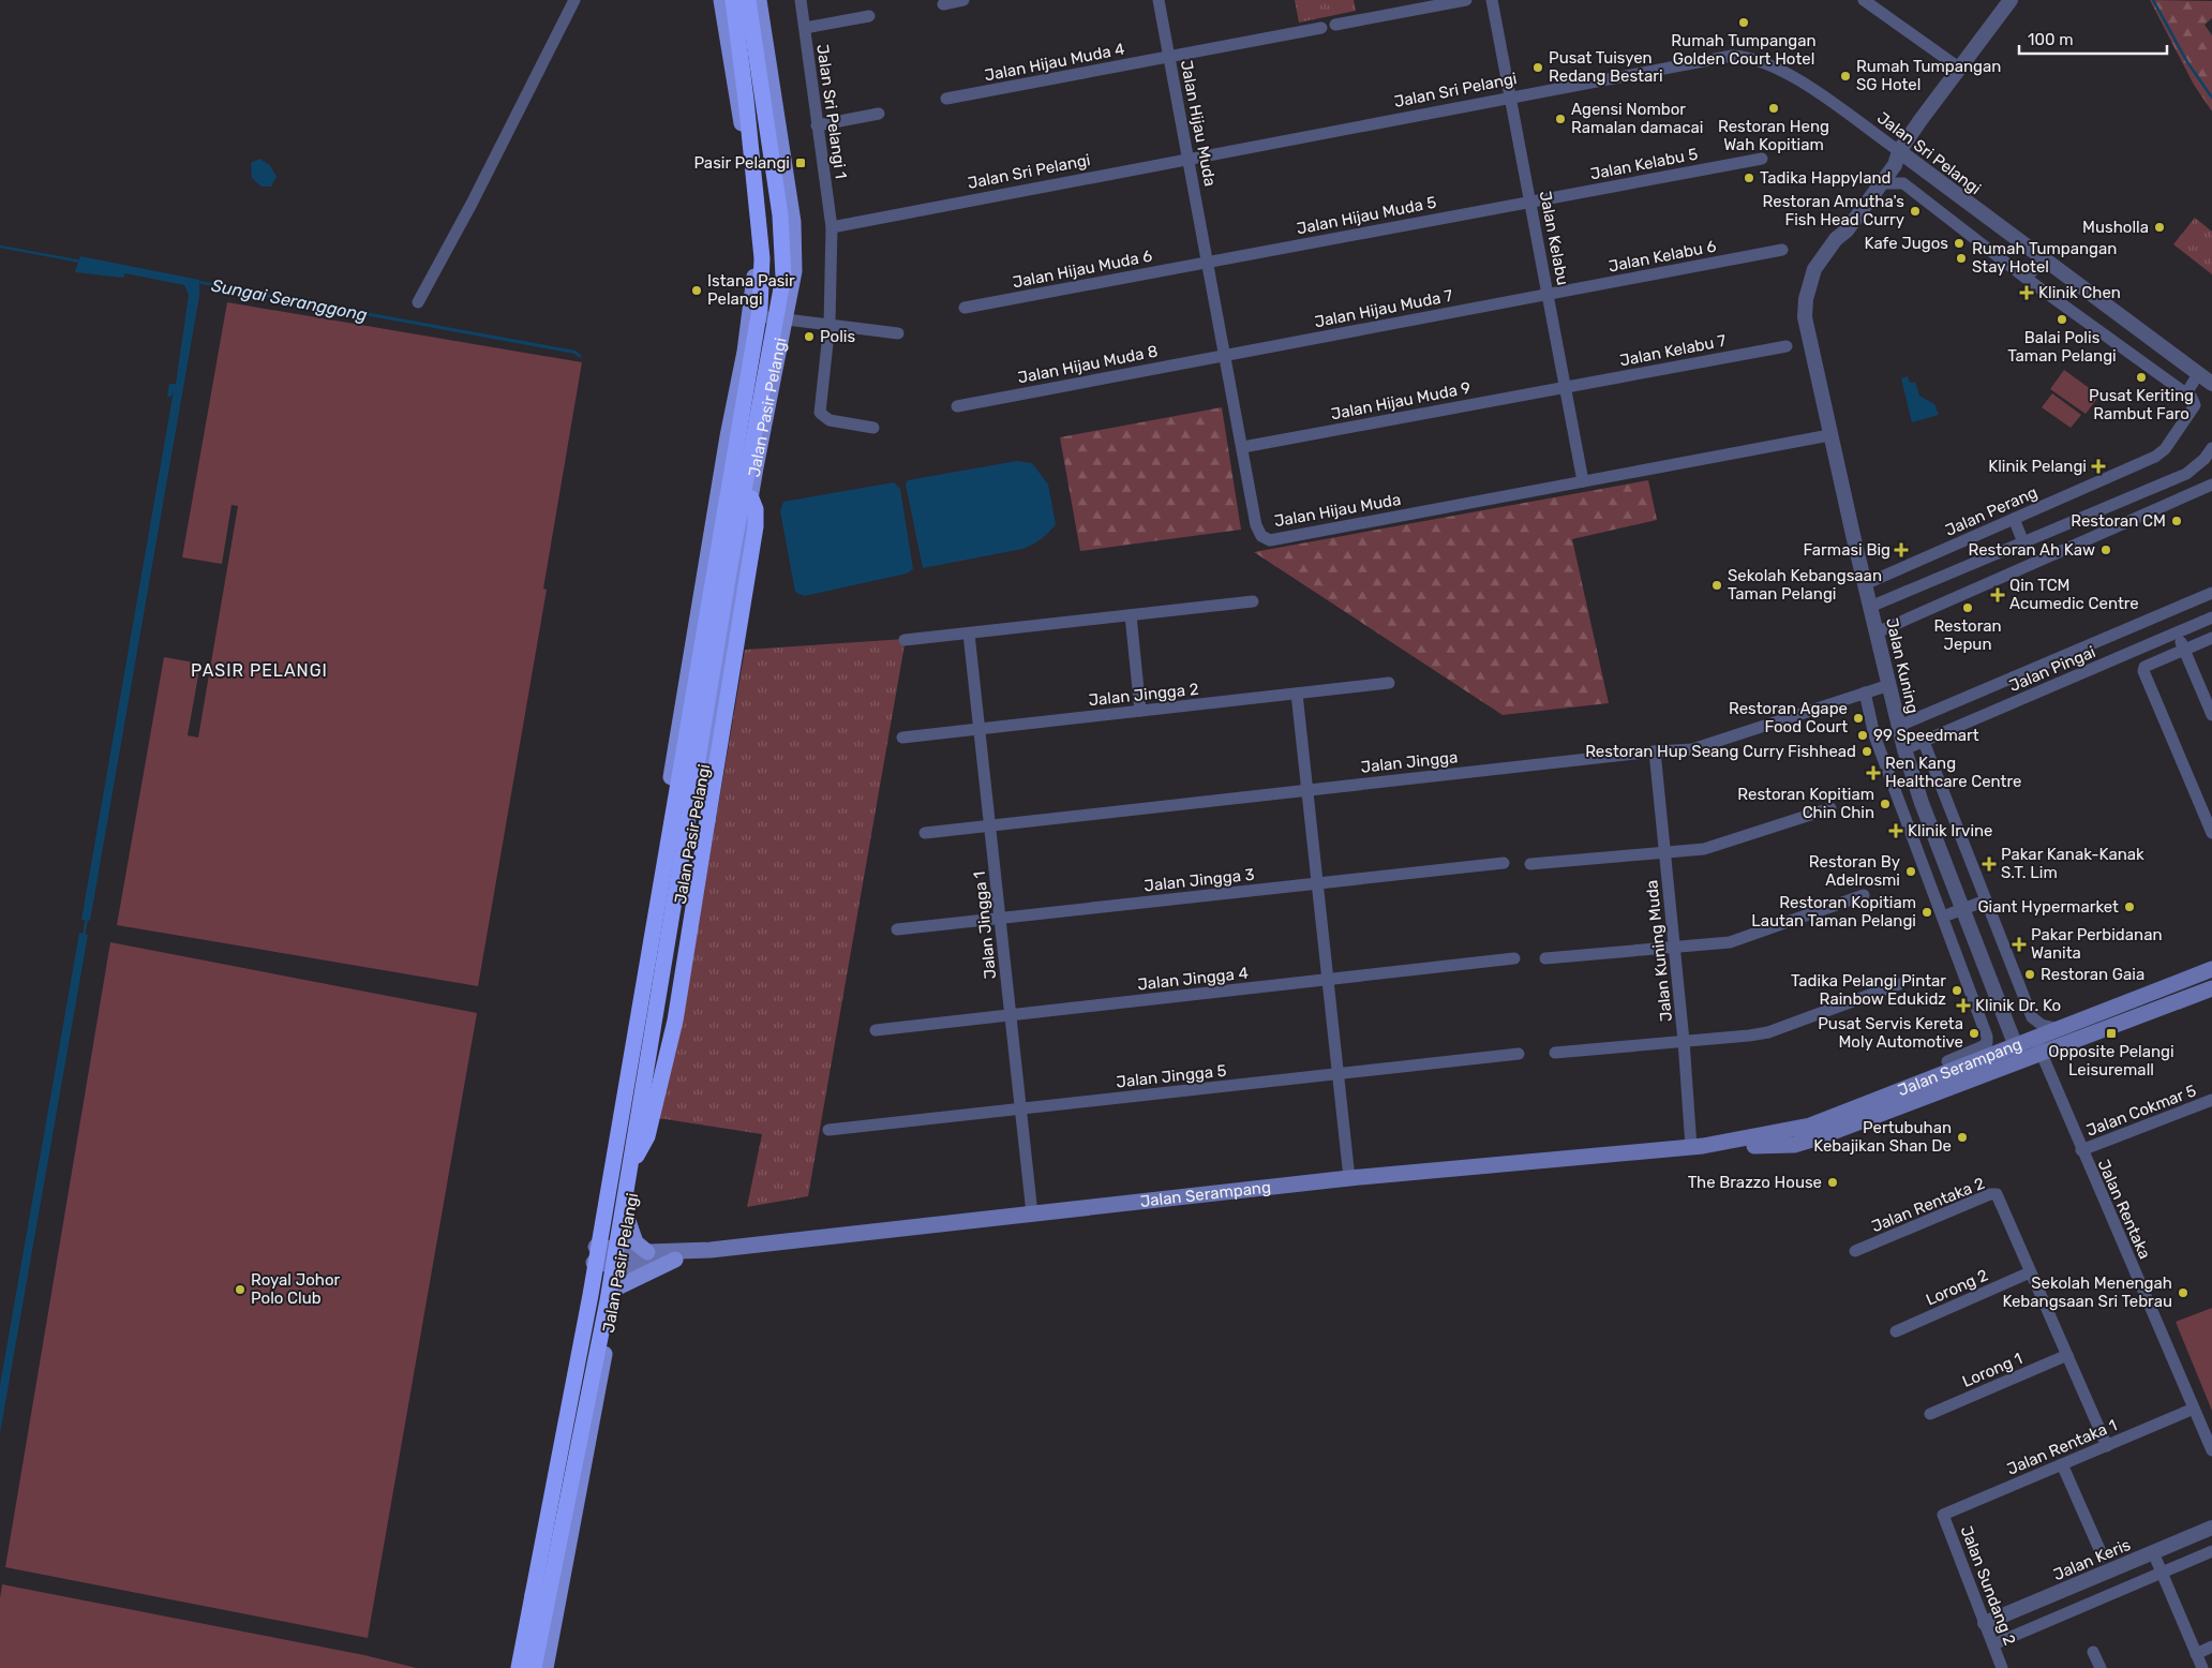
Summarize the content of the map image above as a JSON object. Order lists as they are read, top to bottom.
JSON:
{
  "streets": {
    "main road": ["Jalan Pasir Pelangi", "Jalan Serampang"],
    "street": [
      "Jalan Hijau Muda 4",
      "Jalan Sri Pelangi",
      "Jalan Sri Pelangi 1",
      "Jalan Hijau Muda",
      "Jalan Kelabu 5",
      "Jalan Hijau Muda 5",
      "Jalan Kelabu",
      "Jalan Kelabu 6",
      "Jalan Hijau Muda 6",
      "Jalan Hijau Muda 7",
      "Jalan Kelabu 7",
      "Jalan Hijau Muda 8",
      "Jalan Hijau Muda 9",
      "Jalan Perang",
      "Jalan Kuning",
      "Jalan Pingai",
      "Jalan Jingga 2",
      "Jalan Jingga",
      "Jalan Jingga 3",
      "Jalan Jingga 1",
      "Jalan Kuning Muda",
      "Jalan Jingga 4",
      "Jalan Jingga 5",
      "Jalan Cokmar 5",
      "Jalan Rentaka 2",
      "Jalan Rentaka",
      "Lorong 2",
      "Lorong 1",
      "Jalan Rentaka 1",
      "Jalan Keris",
      "Jalan Sundang 2"
    ]
  },
  "crossings": [
    ["Jalan Hijau Muda 4", "Jalan Hijau Muda"],
    ["Jalan Sri Pelangi", "Jalan Sri Pelangi 1"],
    ["Jalan Sri Pelangi", "Jalan Hijau Muda"],
    ["Jalan Sri Pelangi", "Jalan Kelabu"],
    ["Jalan Sri Pelangi", "Jalan Kuning"],
    ["Jalan Hijau Muda", "Jalan Hijau Muda 5"],
    ["Jalan Hijau Muda", "Jalan Kelabu"],
    ["Jalan Hijau Muda", "Jalan Hijau Muda 6"],
    ["Jalan Hijau Muda", "Jalan Hijau Muda 7"],
    ["Jalan Hijau Muda", "Jalan Hijau Muda 8"],
    ["Jalan Hijau Muda", "Jalan Hijau Muda 9"],
    ["Jalan Hijau Muda", "Jalan Kuning"],
    ["Jalan Kelabu 5", "Jalan Hijau Muda 5"],
    ["Jalan Kelabu 5", "Jalan Kelabu"],
    ["Jalan Hijau Muda 5", "Jalan Kelabu"],
    ["Jalan Hijau Muda 5", "Jalan Hijau Muda 6"],
    ["Jalan Kelabu", "Jalan Kelabu 6"],
    ["Jalan Kelabu", "Jalan Hijau Muda 7"],
    ["Jalan Kelabu", "Jalan Kelabu 7"],
    ["Jalan Kelabu", "Jalan Hijau Muda 9"],
    ["Jalan Kelabu 6", "Jalan Hijau Muda 7"],
    ["Jalan Hijau Muda 7", "Jalan Hijau Muda 8"],
    ["Jalan Kelabu 7", "Jalan Hijau Muda 9"],
    ["Jalan Pasir Pelangi", "Jalan Serampang"],
    ["Jalan Perang", "Jalan Kuning"],
    ["Jalan Kuning", "Jalan Pingai"],
    ["Jalan Kuning", "Jalan Jingga"],
    ["Jalan Kuning", "Jalan Serampang"],
    ["Jalan Jingga 2", "Jalan Jingga 1"],
    ["Jalan Jingga", "Jalan Jingga 1"],
    ["Jalan Jingga", "Jalan Kuning Muda"],
    ["Jalan Jingga 3", "Jalan Jingga 1"],
    ["Jalan Jingga 1", "Jalan Jingga 4"],
    ["Jalan Jingga 1", "Jalan Serampang"],
    ["Jalan Jingga 1", "Jalan Jingga 5"],
    ["Jalan Kuning Muda", "Jalan Serampang"],
    ["Jalan Serampang", "Jalan Rentaka"],
    ["Jalan Cokmar 5", "Jalan Rentaka"],
    ["Jalan Rentaka 2", "Lorong 2"],
    ["Jalan Rentaka 2", "Lorong 1"],
    ["Jalan Rentaka 2", "Jalan Rentaka 1"],
    ["Jalan Rentaka", "Jalan Rentaka 1"],
    ["Jalan Rentaka 1", "Jalan Sundang 2"],
    ["Jalan Keris", "Jalan Sundang 2"]
  ],
  "districts": ["PASIR PELANGI"],
  "water": ["Sungai Seranggong"],
  "places": {
    "other": [
      "Rumah Tumpangan Golden Court Hotel",
      "Pusat Tuisyen Redang Bestari",
      "Rumah Tumpangan SG Hotel",
      "Restoran Heng Wah Kopitiam",
      "Agensi Nombor Ramalan damacai",
      "Tadika Happyland",
      "Restoran Amutha's Fish Head Curry",
      "Musholla",
      "Kafe Jugos",
      "Rumah Tumpangan Stay Hotel",
      "Istana Pasir Pelangi",
      "Balai Polis Taman Pelangi",
      "Polis",
      "Pusat Keriting Rambut Faro",
      "Restoran CM",
      "Restoran Ah Kaw",
      "Sekolah Kebangsaan Taman Pelangi",
      "Restoran Jepun",
      "Restoran Agape Food Court",
      "99 Speedmart",
      "Restoran Hup Seang Curry Fishhead",
      "Restoran Kopitiam Chin Chin",
      "Restoran By Adelrosmi",
      "Giant Hypermarket",
      "Restoran Kopitiam Lautan Taman Pelangi",
      "Restoran Gaia",
      "Tadika Pelangi Pintar Rainbow Edukidz",
      "Pusat Servis Kereta Moly Automotive",
      "Pertubuhan Kebajikan Shan De",
      "The Brazzo House",
      "Royal Johor Polo Club",
      "Sekolah Menengah Kebangsaan Sri Tebrau"
    ],
    "transit": ["Pasir Pelangi", "Opposite Pelangi Leisuremall"],
    "health": [
      "Klinik Chen",
      "Klinik Pelangi",
      "Farmasi Big",
      "Qin TCM Acumedic Centre",
      "Ren Kang Healthcare Centre",
      "Klinik Irvine",
      "Pakar Kanak-Kanak S.T. Lim",
      "Pakar Perbidanan Wanita",
      "Klinik Dr. Ko"
    ]
  },
  "scale_bar": "100 m"
}
